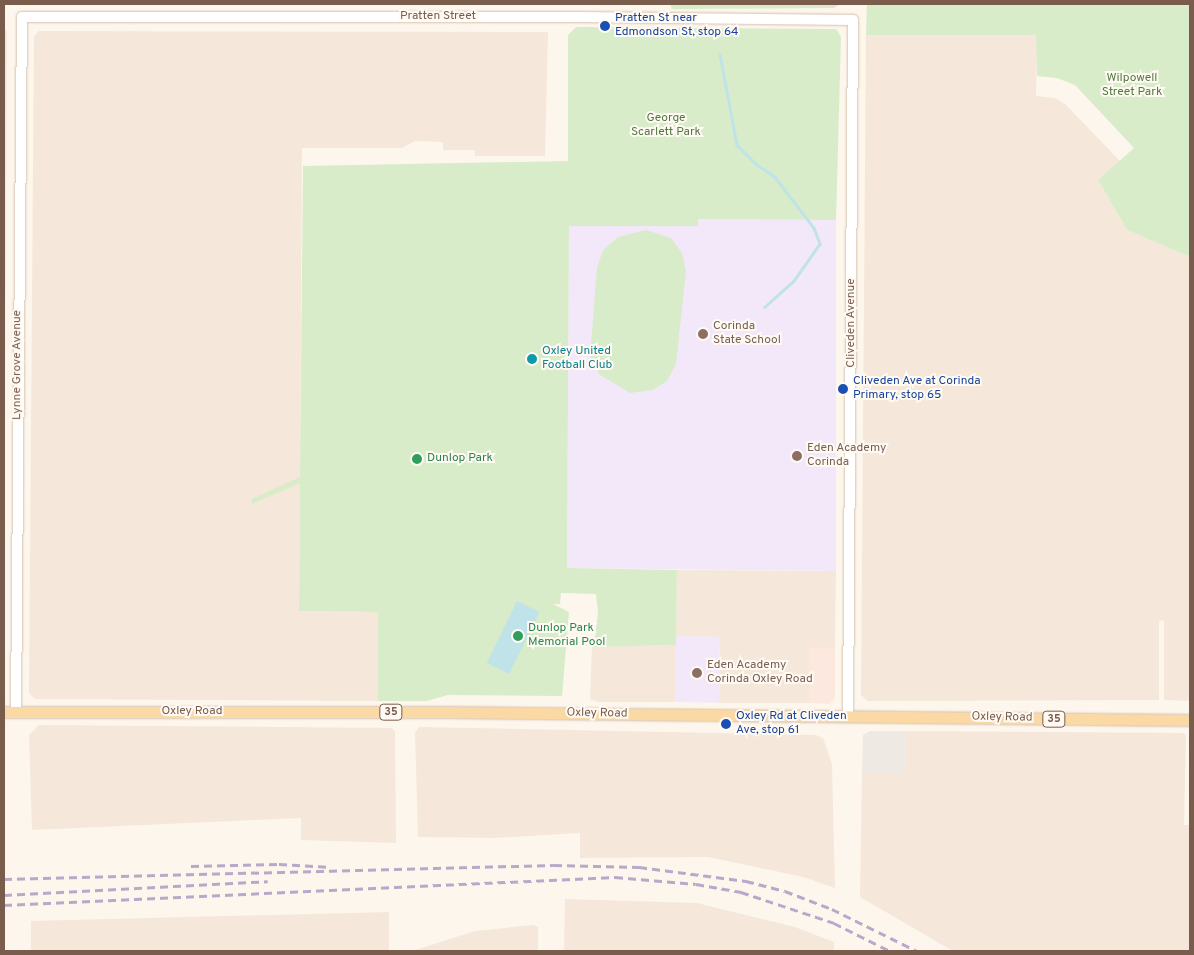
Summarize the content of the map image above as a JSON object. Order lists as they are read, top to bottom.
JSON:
{
  "streets": {
    "main road": ["Oxley Road", "35"],
    "street": ["Pratten Street", "Cliveden Avenue", "Lynne Grove Avenue"]
  },
  "crossings": [
    ["Pratten Street", "Cliveden Avenue"],
    ["Pratten Street", "Lynne Grove Avenue"],
    ["Cliveden Avenue", "Oxley Road"],
    ["Lynne Grove Avenue", "Oxley Road"]
  ],
  "parks": ["Wilpowell Street Park", "George Scarlett Park"],
  "places": [
    "Pratten St near Edmondson St, stop 64",
    "Corinda State School",
    "Oxley United Football Club",
    "Cliveden Ave at Corinda Primary, stop 65",
    "Eden Academy Corinda",
    "Dunlop Park",
    "Dunlop Park Memorial Pool",
    "Eden Academy Corinda Oxley Road",
    "Oxley Rd at Cliveden Ave, stop 61"
  ]
}
